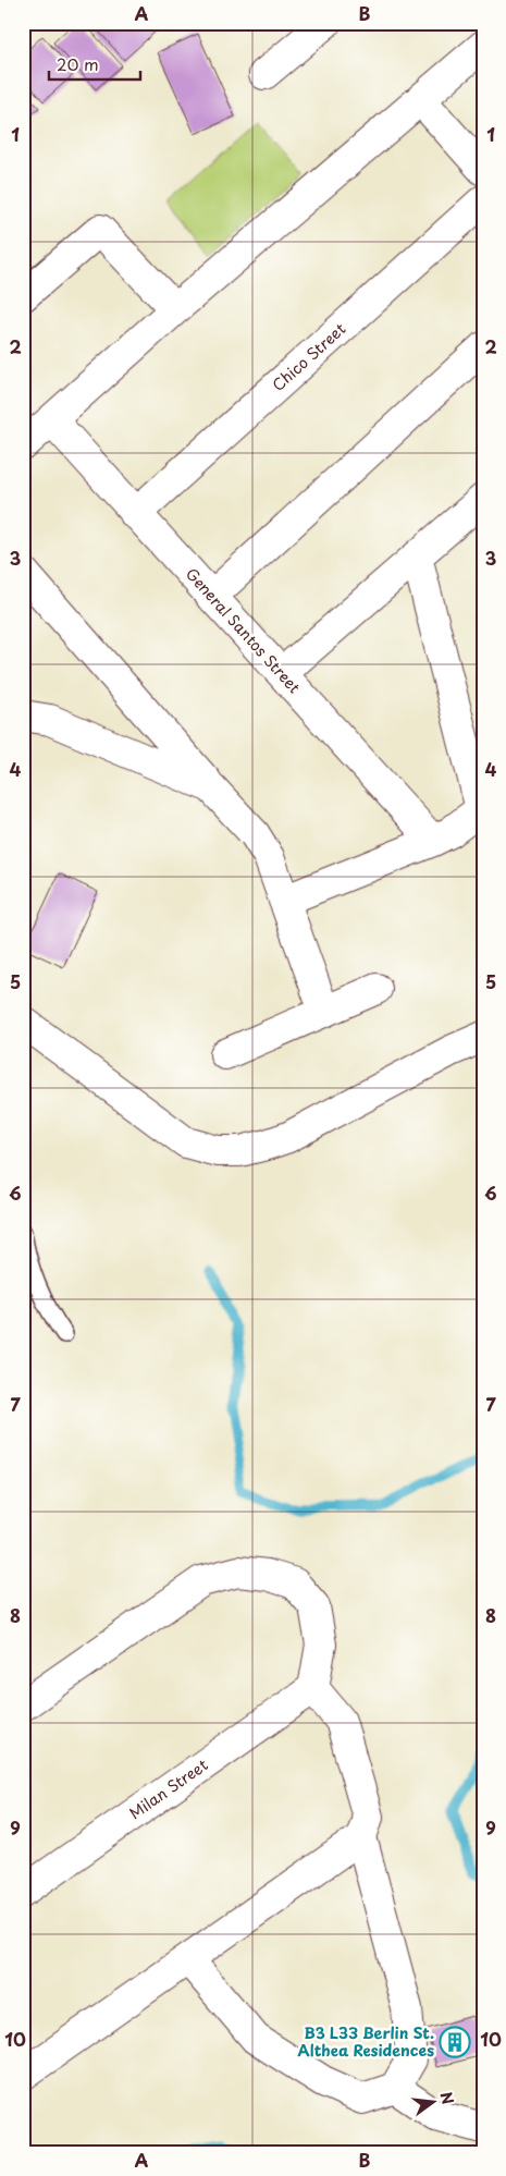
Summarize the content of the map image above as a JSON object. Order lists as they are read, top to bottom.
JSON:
{
  "streets": {
    "street": ["Chico Street", "General Santos Street", "Milan Street"]
  },
  "crossings": [
    ["Chico Street", "General Santos Street"]
  ],
  "places": {
    "building": ["B3 L33 Berlin St. Althea Residences"]
  },
  "scale_bar": "20 m",
  "north": "right",
  "grid": {
    "columns": ["A", "B"],
    "rows": [
      "1",
      "2",
      "3",
      "4",
      "5",
      "6",
      "7",
      "8",
      "9",
      "10"
    ]
  }
}
